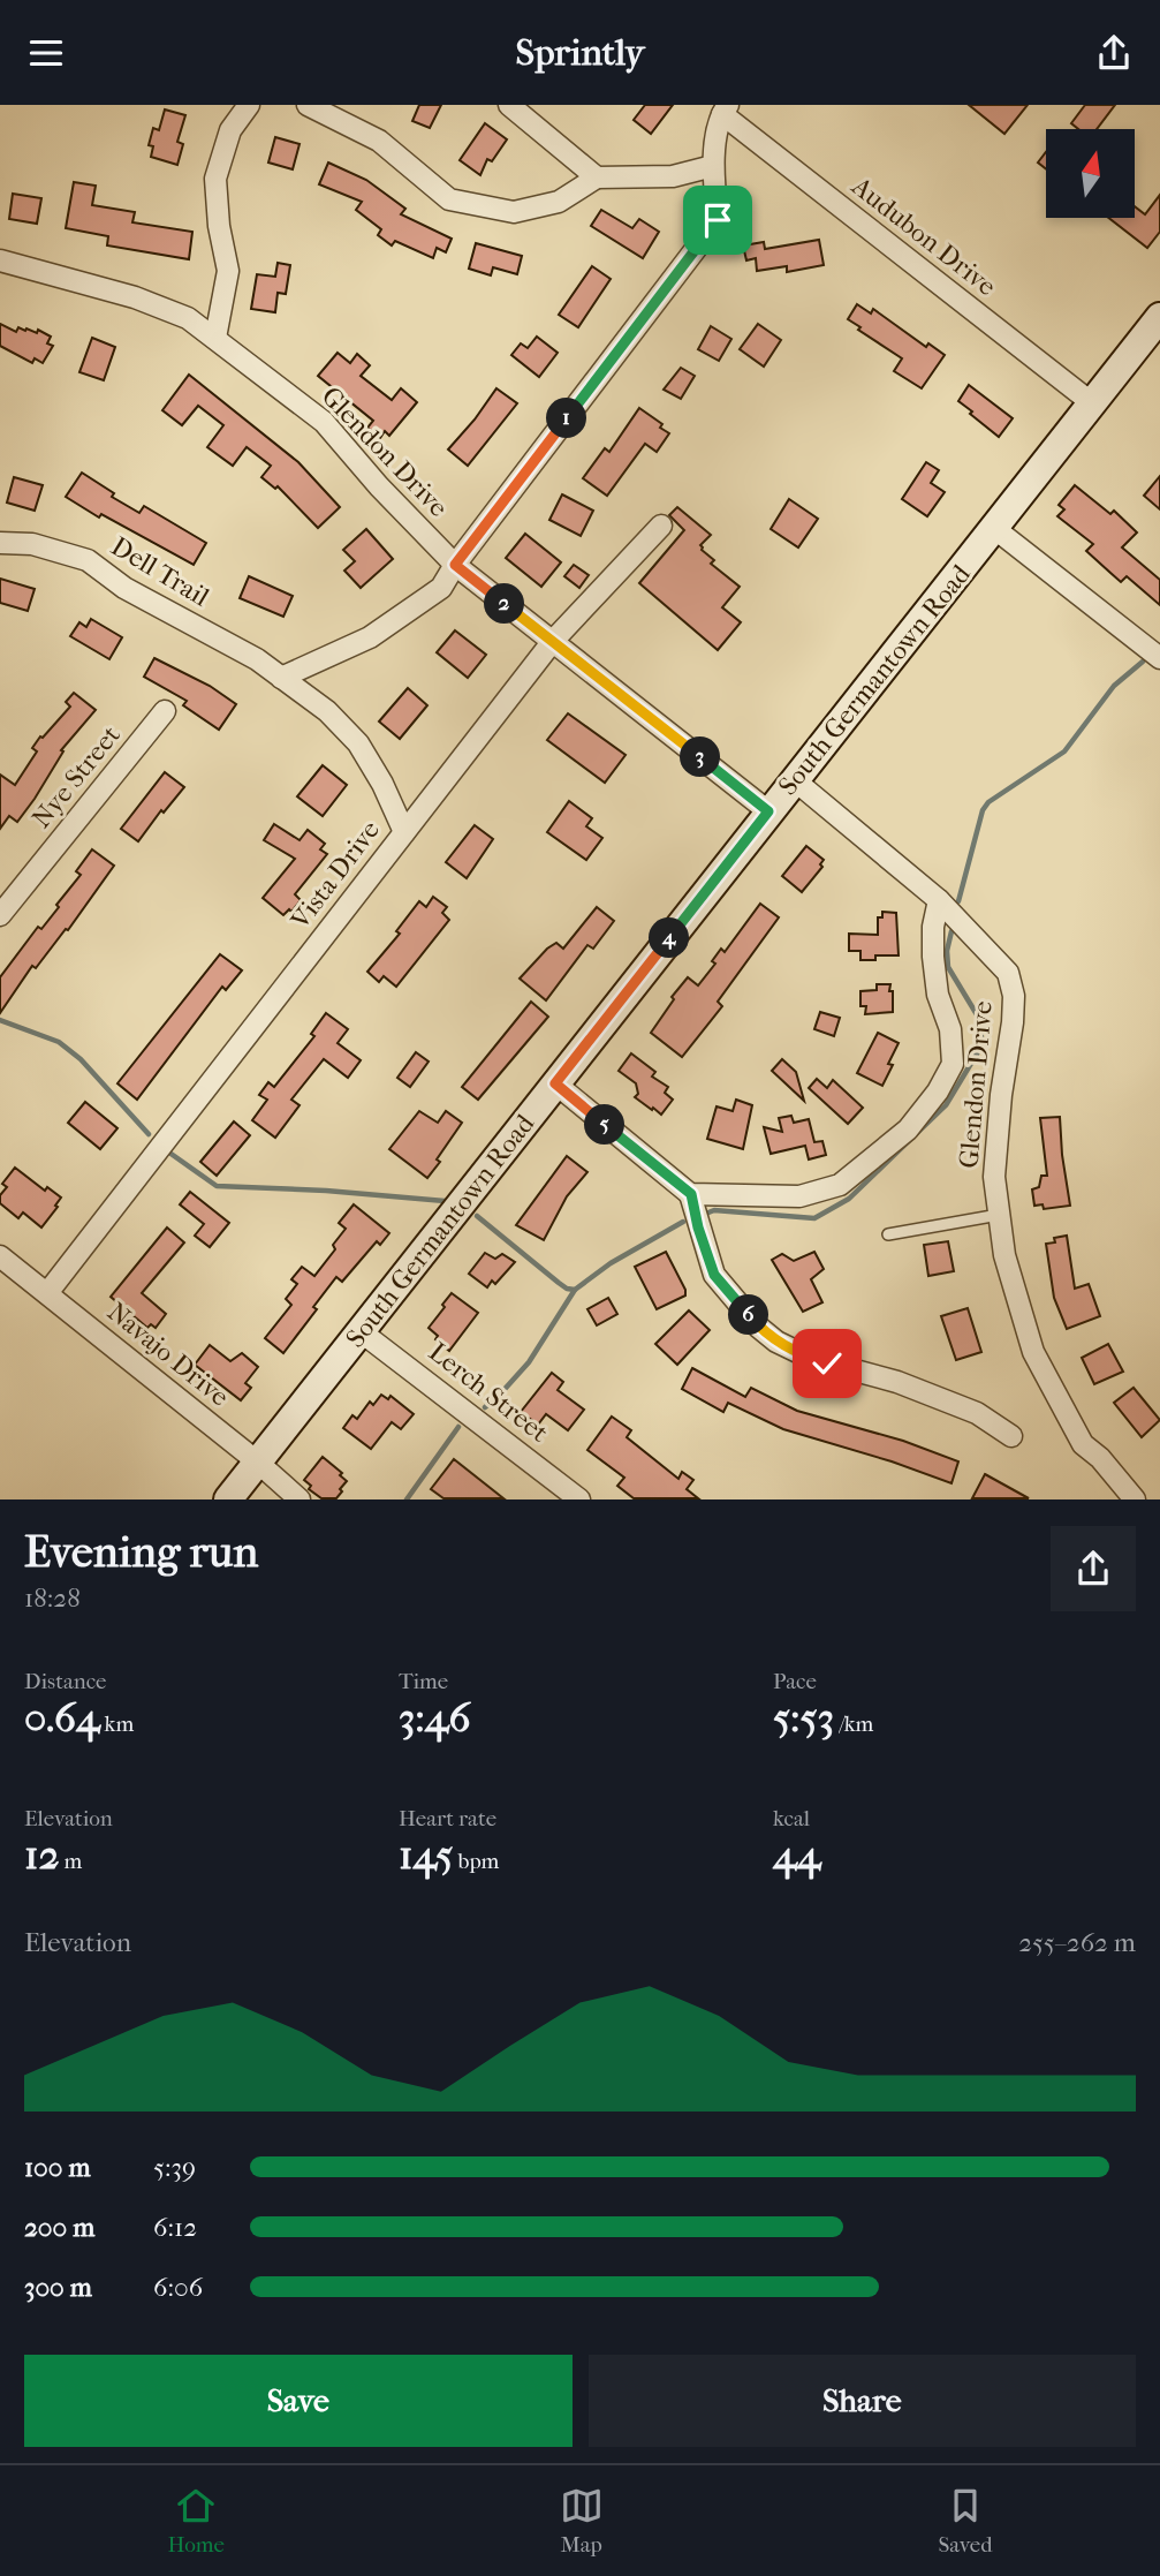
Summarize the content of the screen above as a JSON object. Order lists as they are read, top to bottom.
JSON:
{
  "streets": {
    "main road": ["South Germantown Road"],
    "street": [
      "Audubon Drive",
      "Glendon Drive",
      "Dell Trail",
      "Nye Street",
      "Vista Drive",
      "Navajo Drive",
      "Lerch Street"
    ]
  },
  "crossings": [
    ["Audubon Drive", "South Germantown Road"],
    ["Glendon Drive", "South Germantown Road"],
    ["Dell Trail", "Vista Drive"],
    ["South Germantown Road", "Navajo Drive"],
    ["South Germantown Road", "Lerch Street"],
    ["Vista Drive", "Navajo Drive"]
  ],
  "north": "top",
  "page": {
    "header": "Sprintly",
    "pins": [
      "1",
      "2",
      "3",
      "4",
      "5",
      "6"
    ],
    "heading": ["Evening run", "18:28"],
    "stats": [
      ["Distance", "0.64 km"],
      ["Time", "3:46"],
      ["Pace", "5:53 /km"],
      ["Elevation", "12 m"],
      ["Heart rate", "145 bpm"],
      ["kcal", "44"]
    ],
    "chart": ["Elevation", "255–262 m"],
    "list": [
      {
        "name": "100 m",
        "note": "5:39"
      },
      {
        "name": "200 m",
        "note": "6:12"
      },
      {
        "name": "300 m",
        "note": "6:06"
      }
    ],
    "buttons": ["Save", "Share"],
    "tabs": ["Home", "Map", "Saved"]
  }
}
